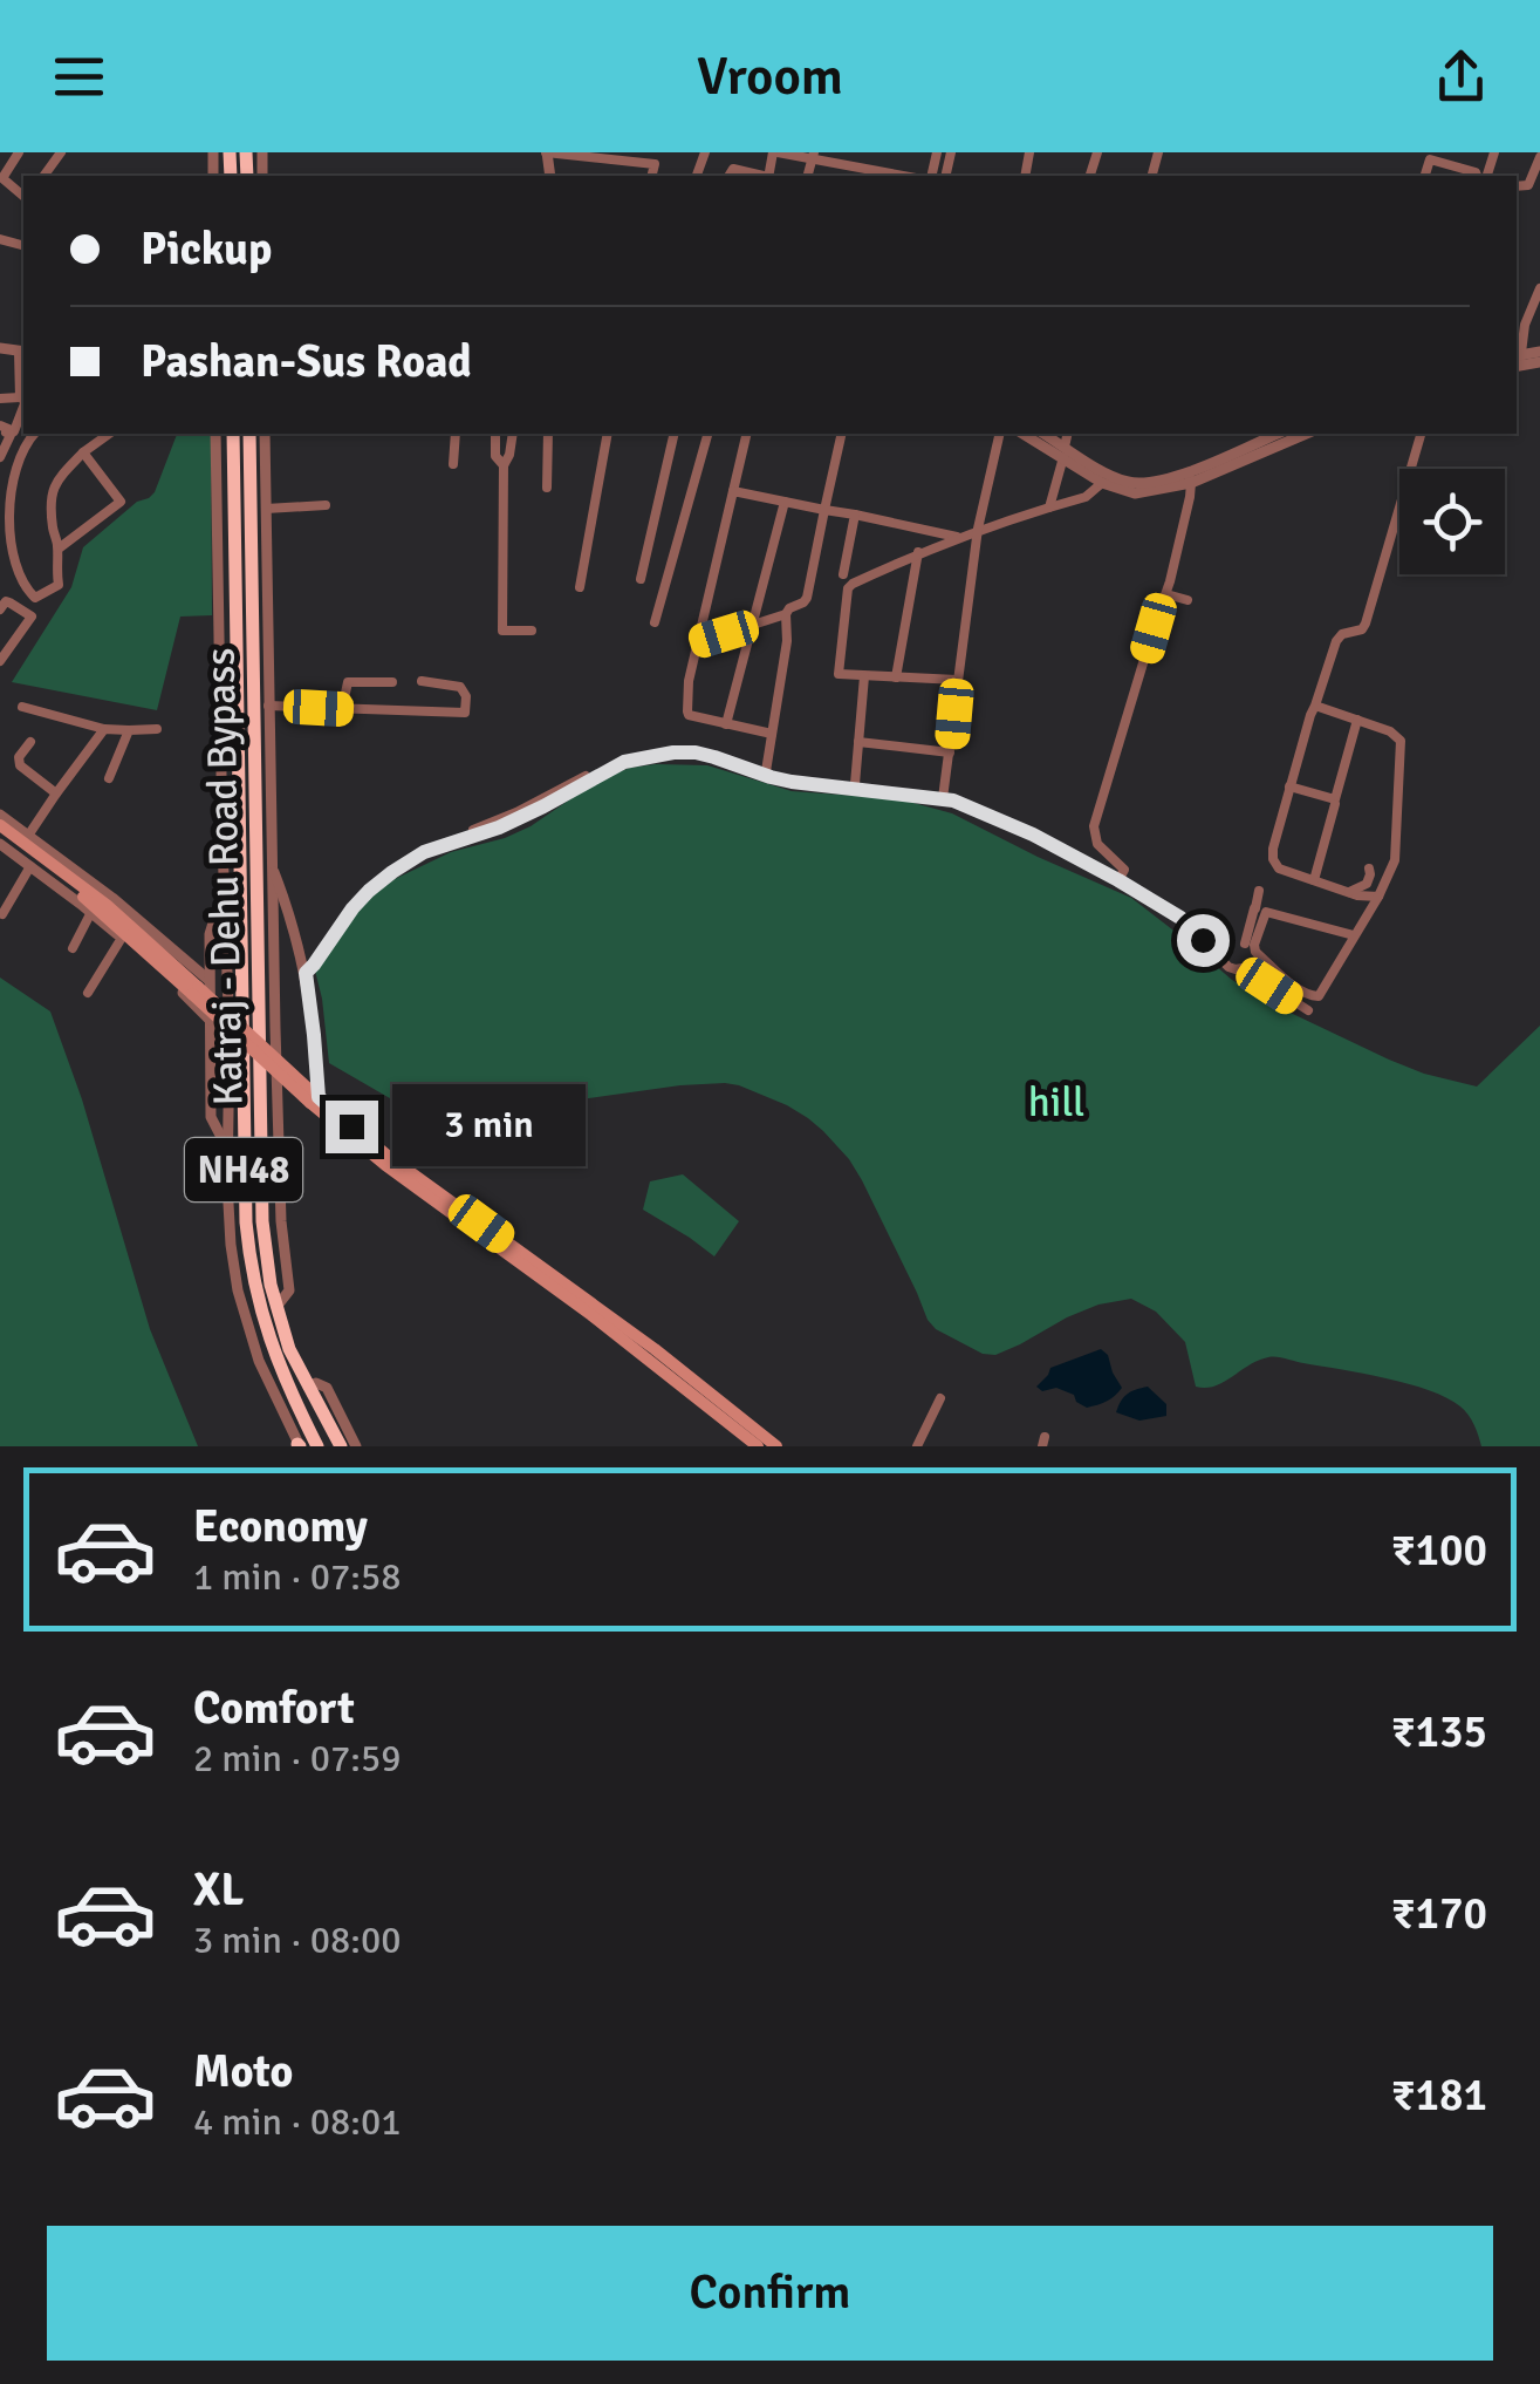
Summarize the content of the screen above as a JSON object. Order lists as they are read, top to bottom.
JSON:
{
  "streets": {
    "highway": ["Katraj - Dehu Road Bypass", "NH48"]
  },
  "parks": ["hill"],
  "page": {
    "header": "Vroom",
    "banner": ["Pickup", "Pashan-Sus Road"],
    "bubble": "3 min",
    "list": [
      {
        "name": "Economy",
        "note": "1 min · 07:58",
        "value": "₹100"
      },
      {
        "name": "Comfort",
        "note": "2 min · 07:59",
        "value": "₹135"
      },
      {
        "name": "XL",
        "note": "3 min · 08:00",
        "value": "₹170"
      },
      {
        "name": "Moto",
        "note": "4 min · 08:01",
        "value": "₹181"
      }
    ],
    "buttons": "Confirm"
  }
}
